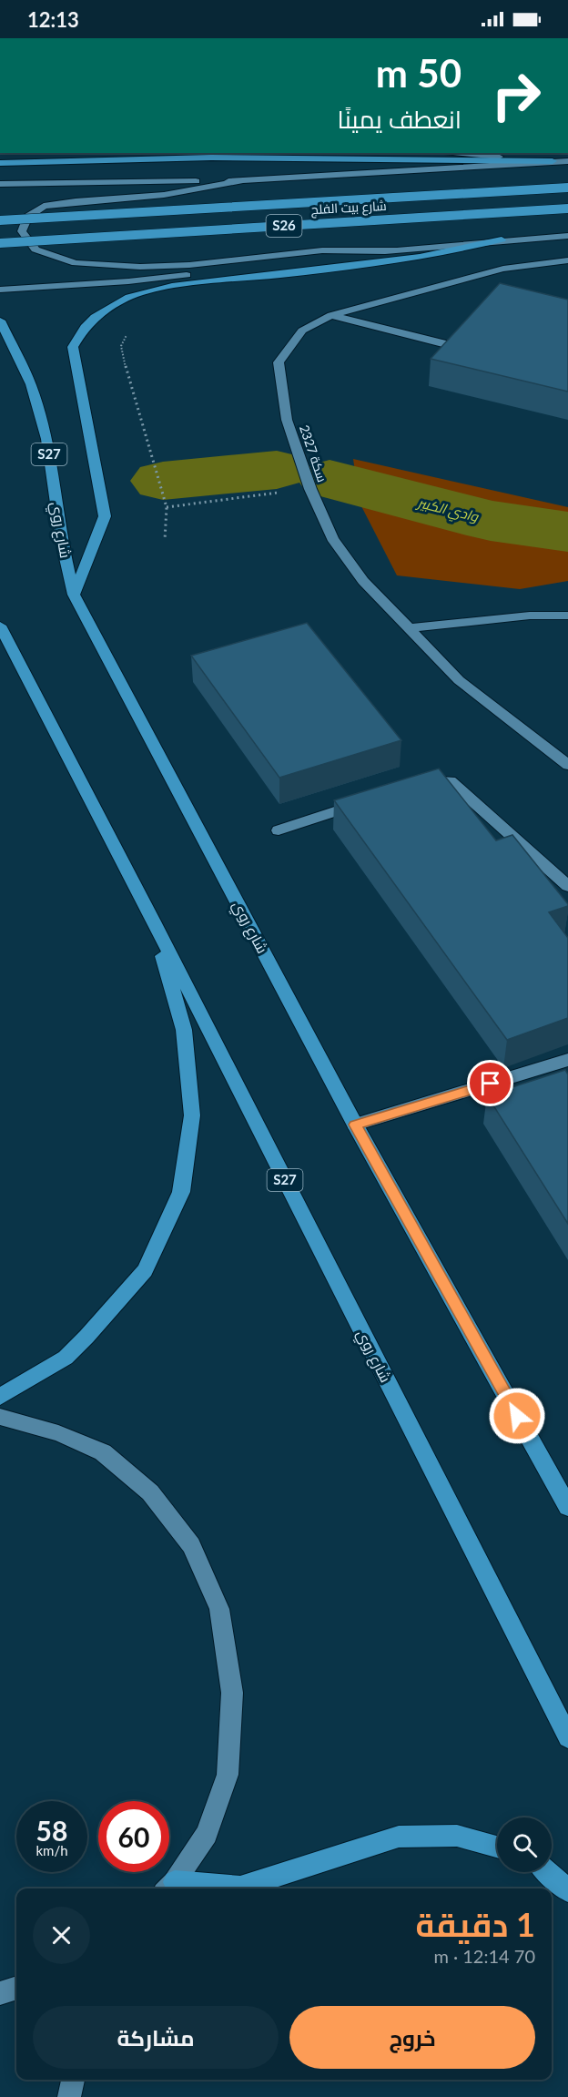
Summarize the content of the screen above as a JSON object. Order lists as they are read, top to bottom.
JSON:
{
  "streets": {
    "main road": [
      "شارع بيت الفلج",
      "S26",
      "S27",
      "شارع روي"
    ],
    "street": ["سكة 2327"]
  },
  "water": ["وادي الكبير"],
  "page": {
    "status": "12:13",
    "turn": ["50 m", "انعطف يمينًا"],
    "speed": "58 km/h",
    "limit": "60",
    "heading": ["1 دقيقة", "70 m · 12:14"],
    "buttons": ["خروج", "مشاركة"]
  }
}
